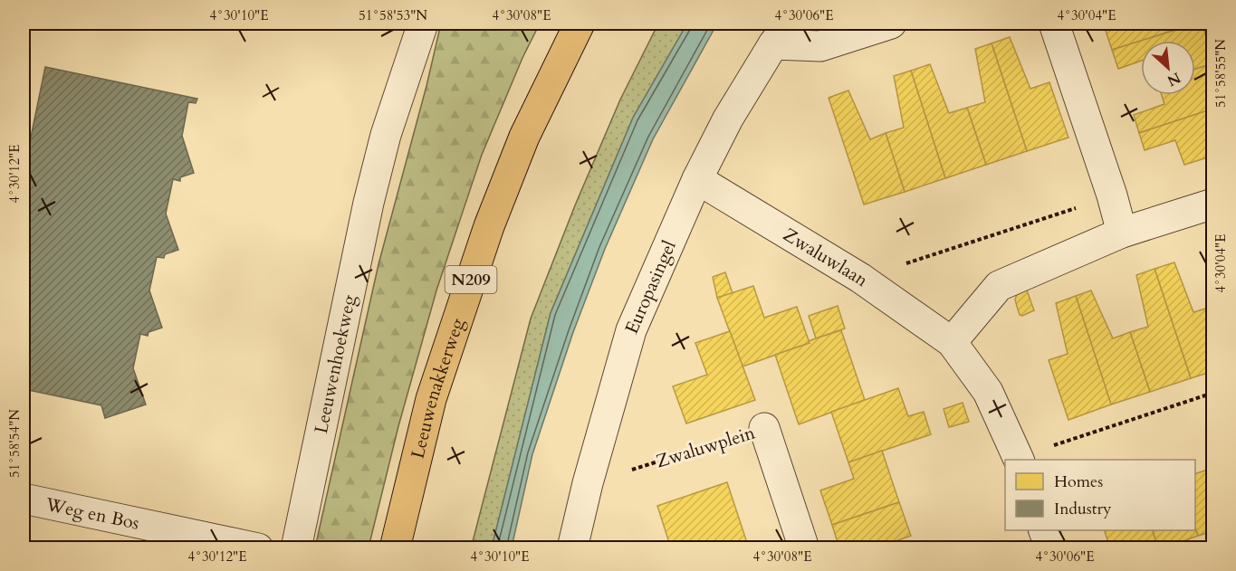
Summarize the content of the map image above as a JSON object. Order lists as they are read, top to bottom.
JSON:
{
  "streets": {
    "main road": ["N209", "Leeuwenakkerweg"],
    "street": [
      "Zwaluwlaan",
      "Europasingel",
      "Leeuwenhoekweg",
      "Zwaluwplein",
      "Weg en Bos"
    ]
  },
  "crossings": [
    ["Zwaluwlaan", "Europasingel"],
    ["Europasingel", "Zwaluwplein"]
  ],
  "legend": ["Homes", "Industry"],
  "north": "bottom right",
  "coordinates": [
    "4°30'10\"E",
    "51°58'53\"N",
    "4°30'08\"E",
    "4°30'06\"E",
    "4°30'04\"E",
    "51°58'55\"N",
    "4°30'12\"E",
    "51°58'54\"N"
  ]
}
